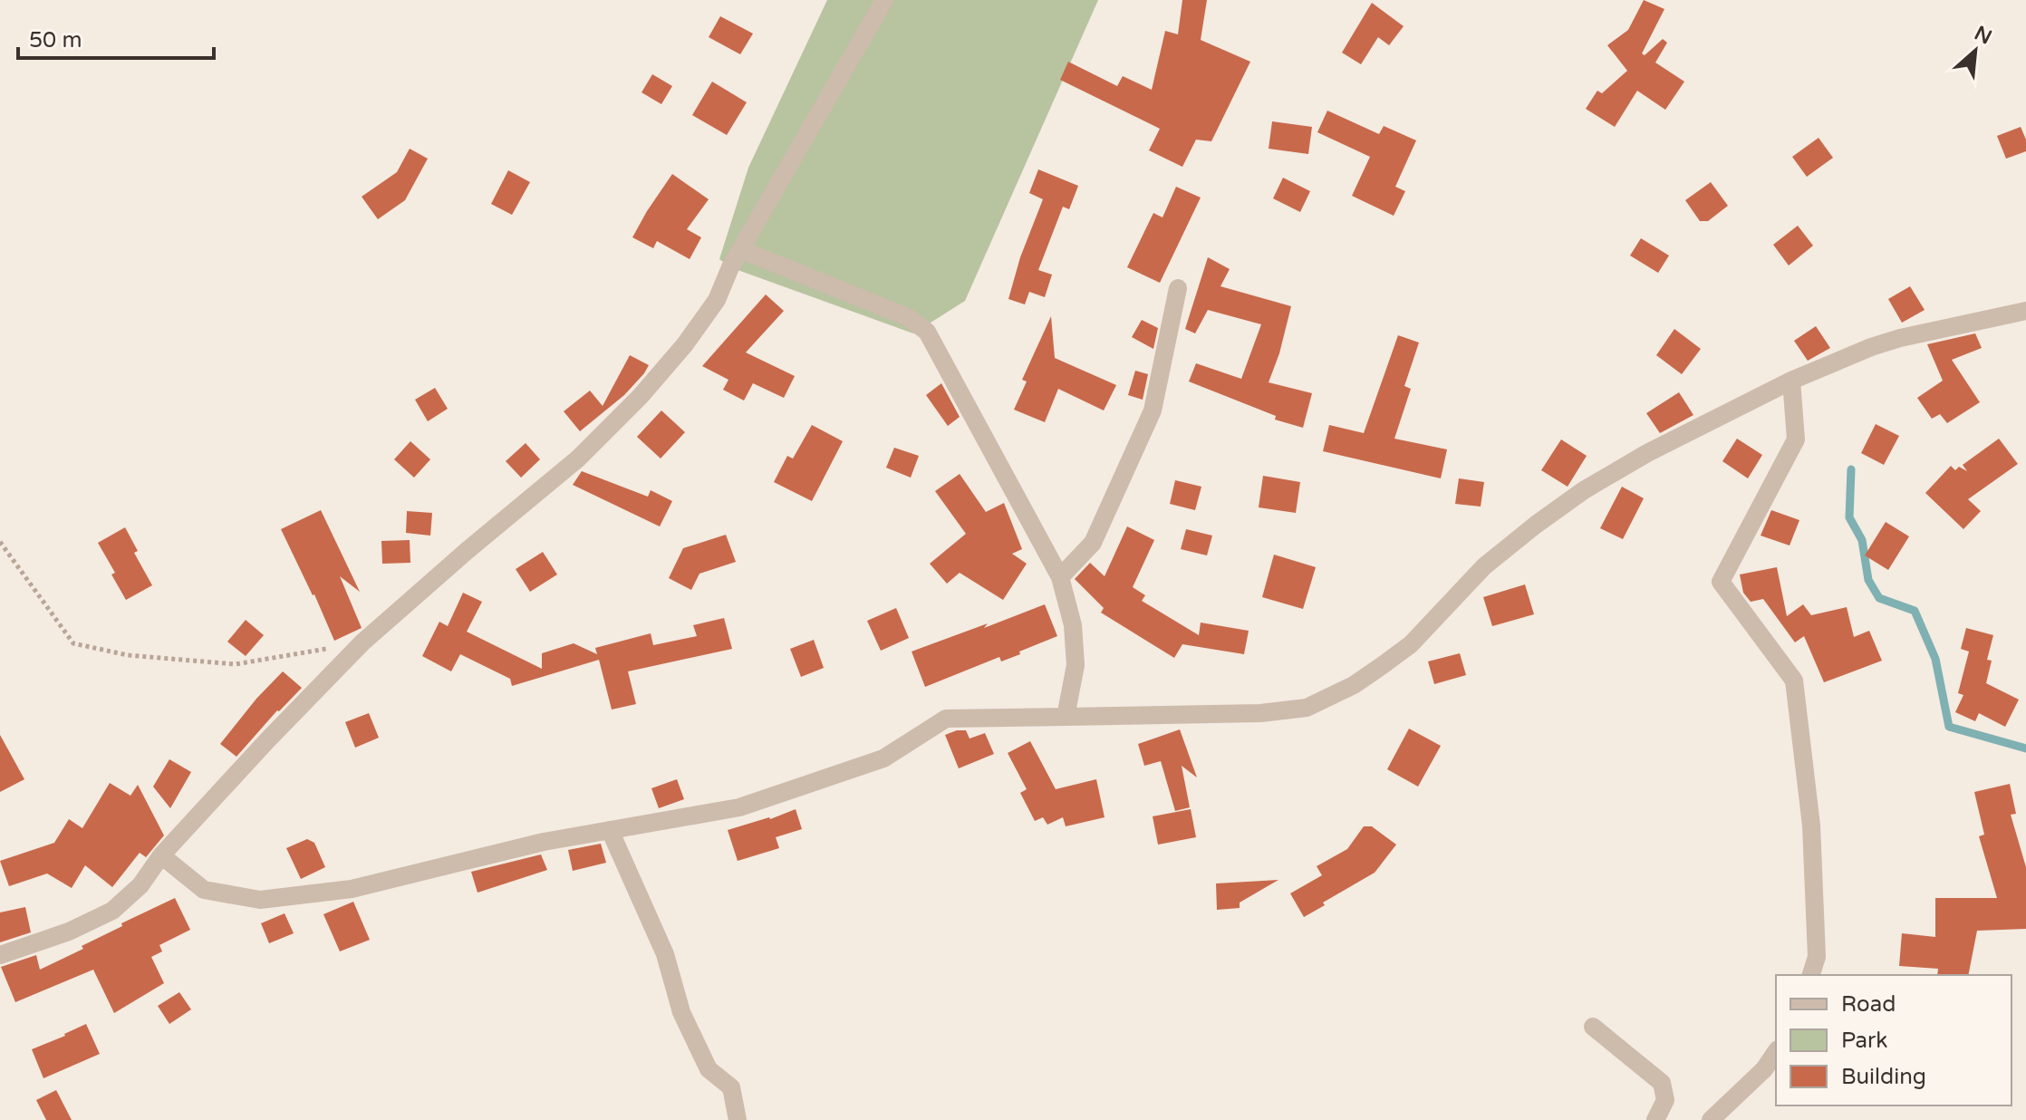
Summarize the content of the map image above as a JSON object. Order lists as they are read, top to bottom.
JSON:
{
  "legend": ["Road", "Park", "Building"],
  "scale_bar": "50 m",
  "north": "top right"
}
